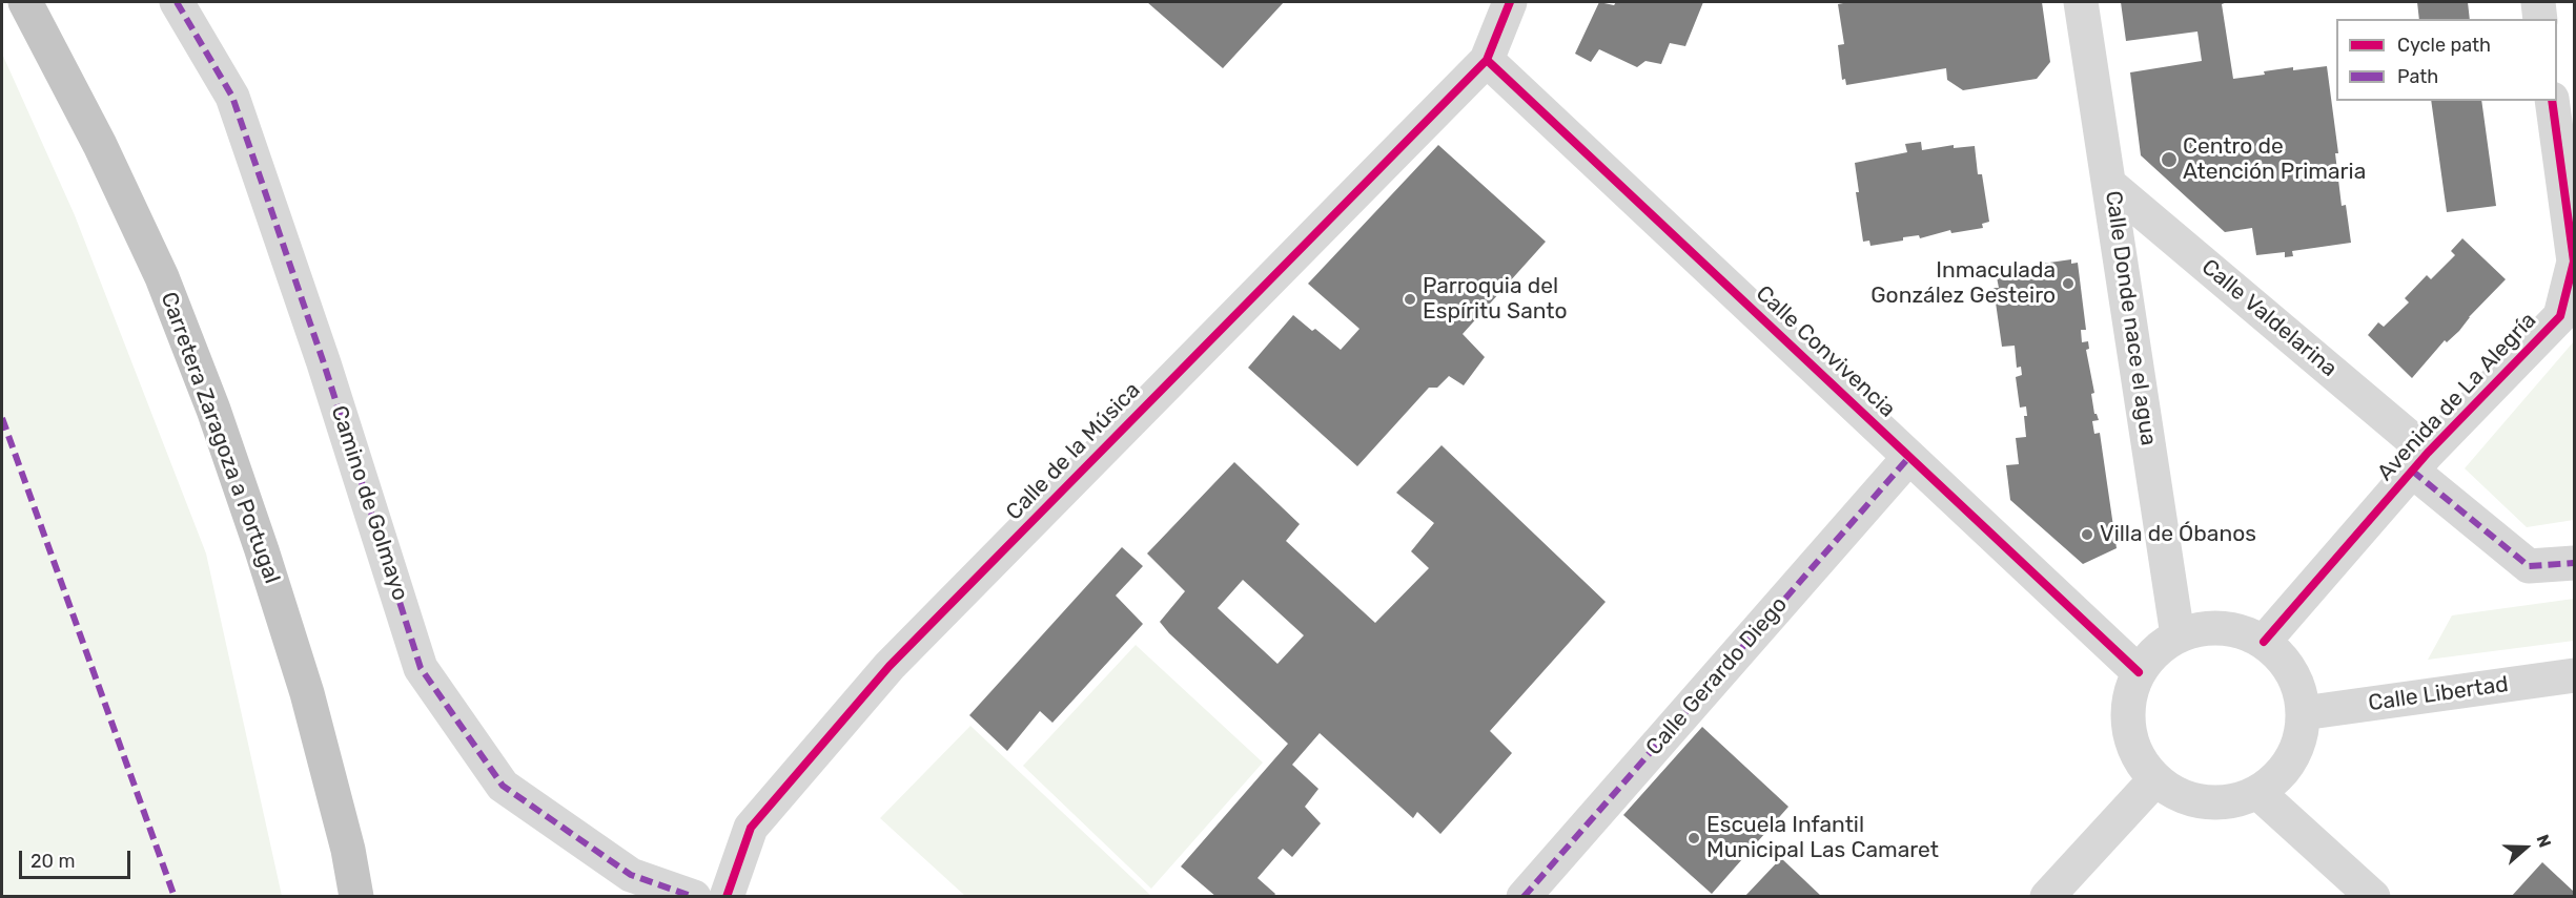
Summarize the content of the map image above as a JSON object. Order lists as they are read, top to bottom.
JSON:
{
  "streets": {
    "highway": ["Carretera Zaragoza a Portugal"],
    "street": [
      "Calle Donde nace el agua",
      "Calle Valdelarina",
      "Calle Convivencia",
      "Avenida de La Alegría",
      "Calle de la Música",
      "Camino de Golmayo",
      "Calle Gerardo Diego",
      "Calle Libertad"
    ]
  },
  "crossings": [
    ["Calle Donde nace el agua", "Calle Valdelarina"],
    ["Calle Donde nace el agua", "Calle Convivencia"],
    ["Calle Donde nace el agua", "Avenida de La Alegría"],
    ["Calle Donde nace el agua", "Calle Libertad"],
    ["Calle Valdelarina", "Avenida de La Alegría"],
    ["Calle Convivencia", "Avenida de La Alegría"],
    ["Calle Convivencia", "Calle de la Música"],
    ["Calle Convivencia", "Calle Gerardo Diego"],
    ["Calle Convivencia", "Calle Libertad"],
    ["Avenida de La Alegría", "Calle Libertad"]
  ],
  "places": [
    "Centro de Atención Primaria",
    "Inmaculada González Gesteiro",
    "Parroquia del Espíritu Santo",
    "Villa de Óbanos",
    "Escuela Infantil Municipal Las Camaret"
  ],
  "legend": ["Cycle path", "Path"],
  "scale_bar": "20 m",
  "north": "right"
}
